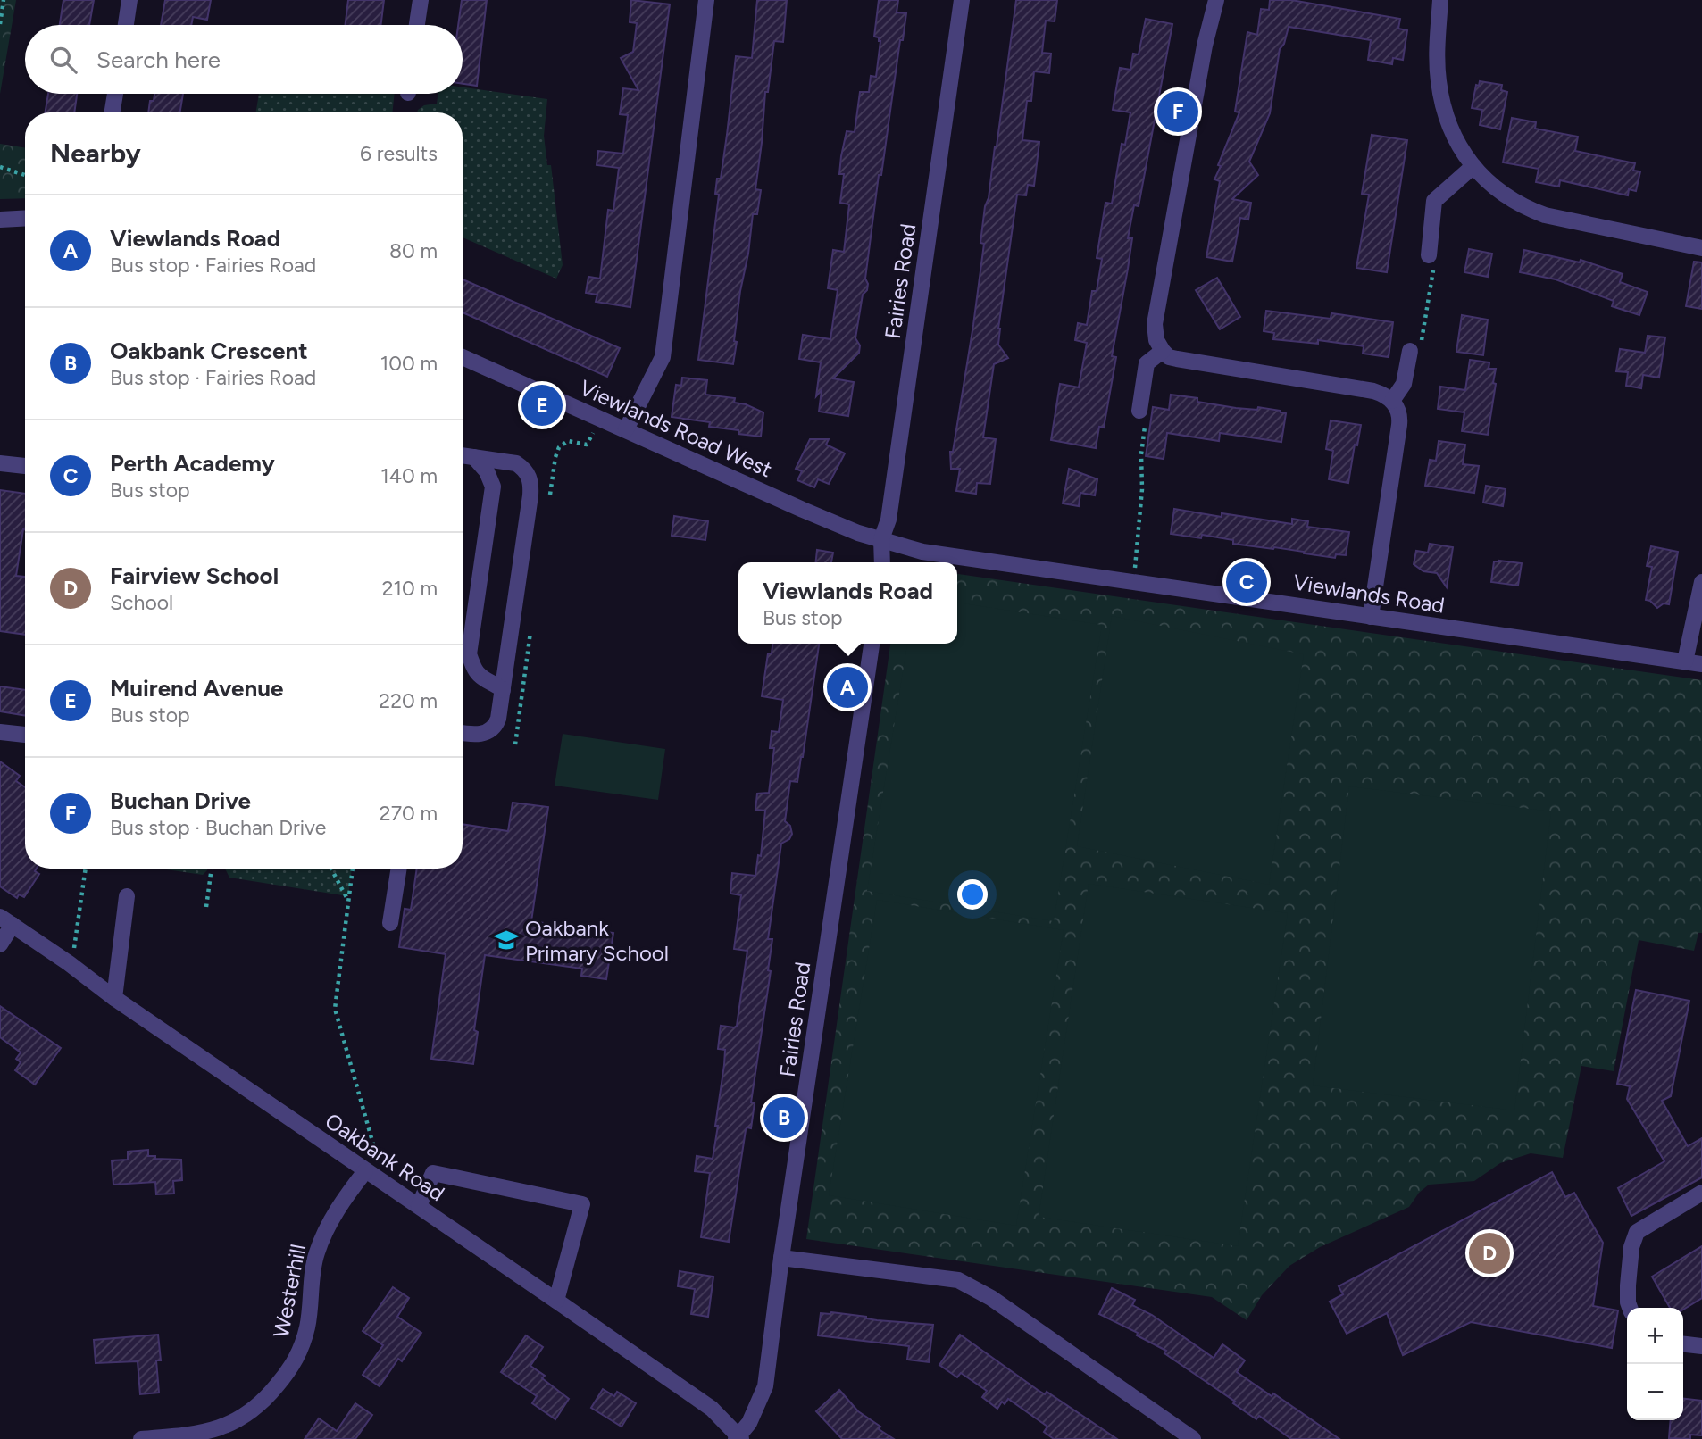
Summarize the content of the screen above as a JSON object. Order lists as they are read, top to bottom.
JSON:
{
  "streets": {
    "street": [
      "Fairies Road",
      "Viewlands Road West",
      "Viewlands Road",
      "Oakbank Road",
      "Westerhill"
    ]
  },
  "crossings": [
    ["Fairies Road", "Viewlands Road West"],
    ["Fairies Road", "Viewlands Road"],
    ["Fairies Road", "Oakbank Road"],
    ["Viewlands Road West", "Viewlands Road"],
    ["Oakbank Road", "Westerhill"]
  ],
  "places": {
    "school or university": ["Oakbank Primary School"]
  },
  "page": {
    "search": "Search here",
    "pins": [
      "F",
      "E",
      "C",
      "A",
      "B",
      "D"
    ],
    "heading": ["Nearby", "6 results"],
    "list": [
      {
        "mark": "A",
        "name": "Viewlands Road",
        "note": "Bus stop · Fairies Road",
        "value": "80 m"
      },
      {
        "mark": "B",
        "name": "Oakbank Crescent",
        "note": "Bus stop · Fairies Road",
        "value": "100 m"
      },
      {
        "mark": "C",
        "name": "Perth Academy",
        "note": "Bus stop",
        "value": "140 m"
      },
      {
        "mark": "D",
        "name": "Fairview School",
        "note": "School",
        "value": "210 m"
      },
      {
        "mark": "E",
        "name": "Muirend Avenue",
        "note": "Bus stop",
        "value": "220 m"
      },
      {
        "mark": "F",
        "name": "Buchan Drive",
        "note": "Bus stop · Buchan Drive",
        "value": "270 m"
      }
    ],
    "popup": ["Viewlands Road", "Bus stop"],
    "map_buttons": ["+", "−"]
  }
}
